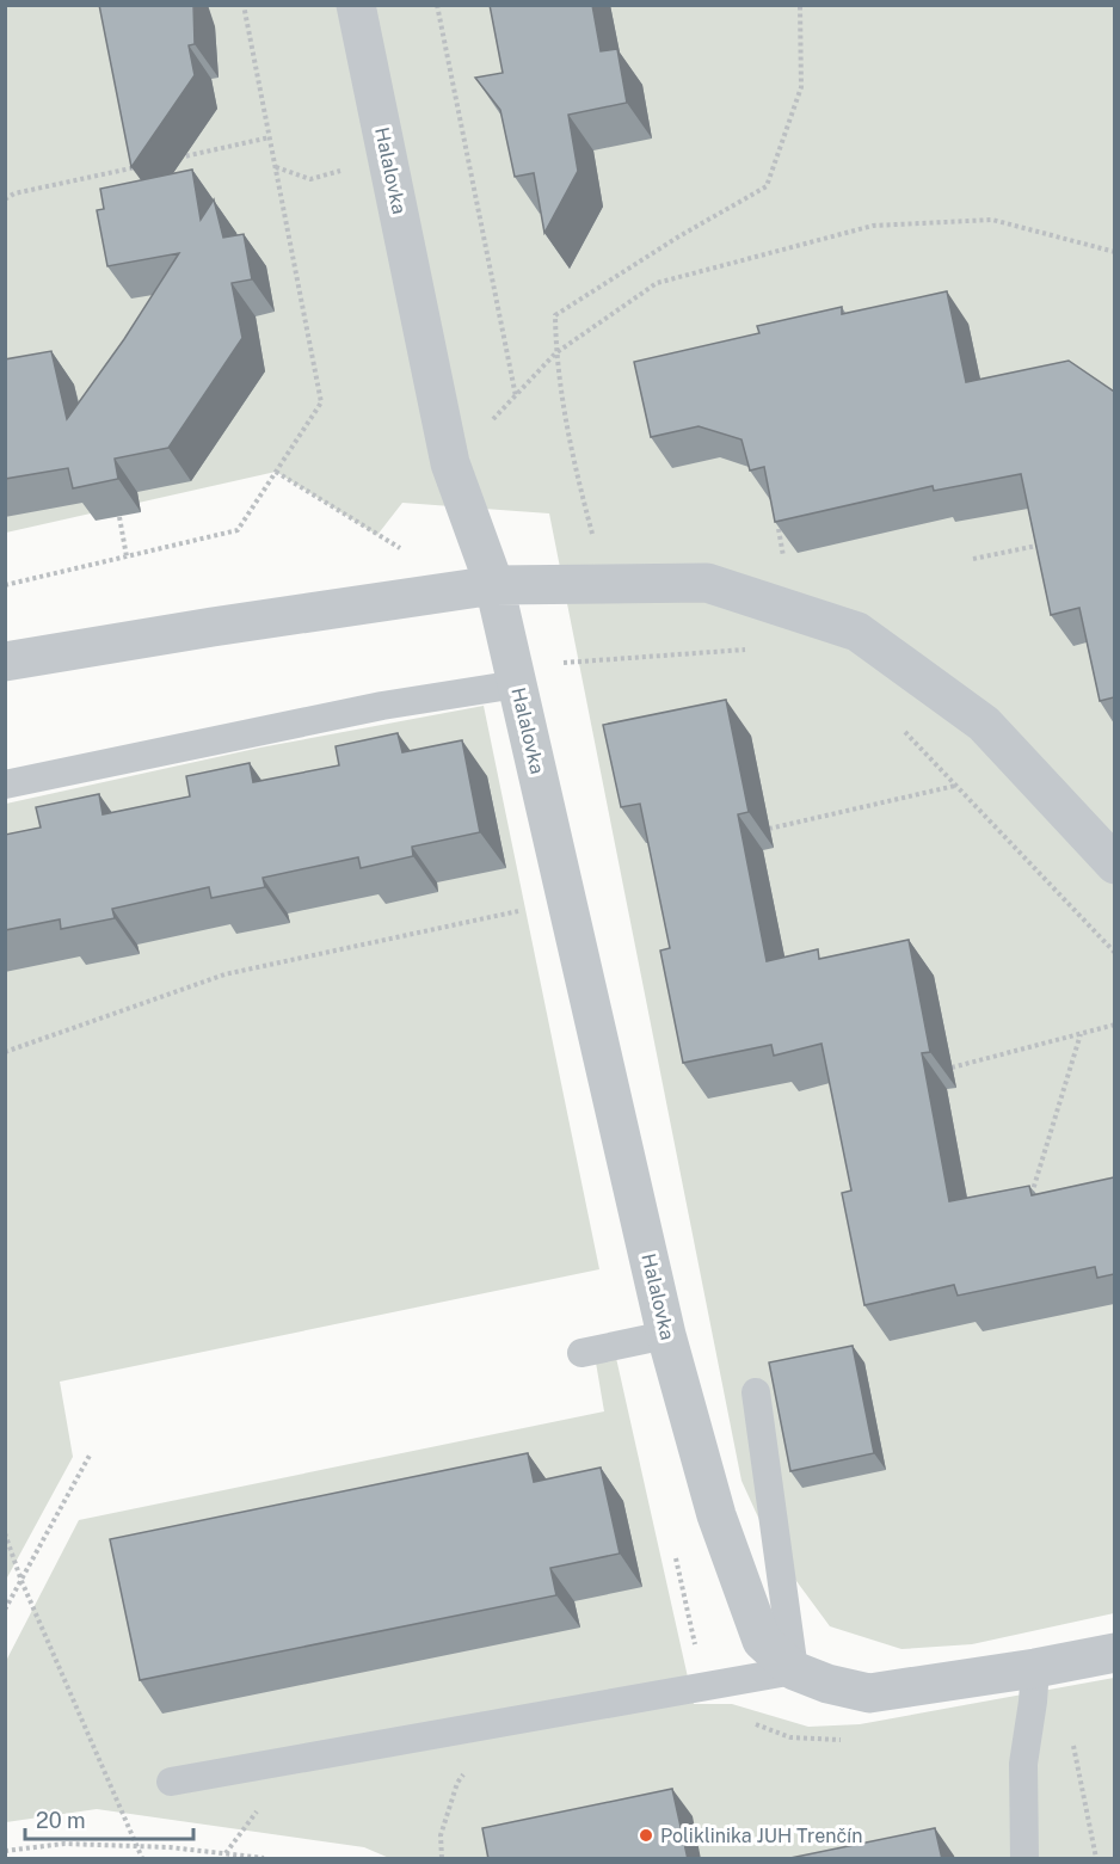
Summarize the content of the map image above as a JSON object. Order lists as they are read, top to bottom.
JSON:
{
  "streets": {
    "street": ["Halalovka"]
  },
  "places": ["Poliklinika JUH Trenčín"],
  "scale_bar": "20 m"
}
